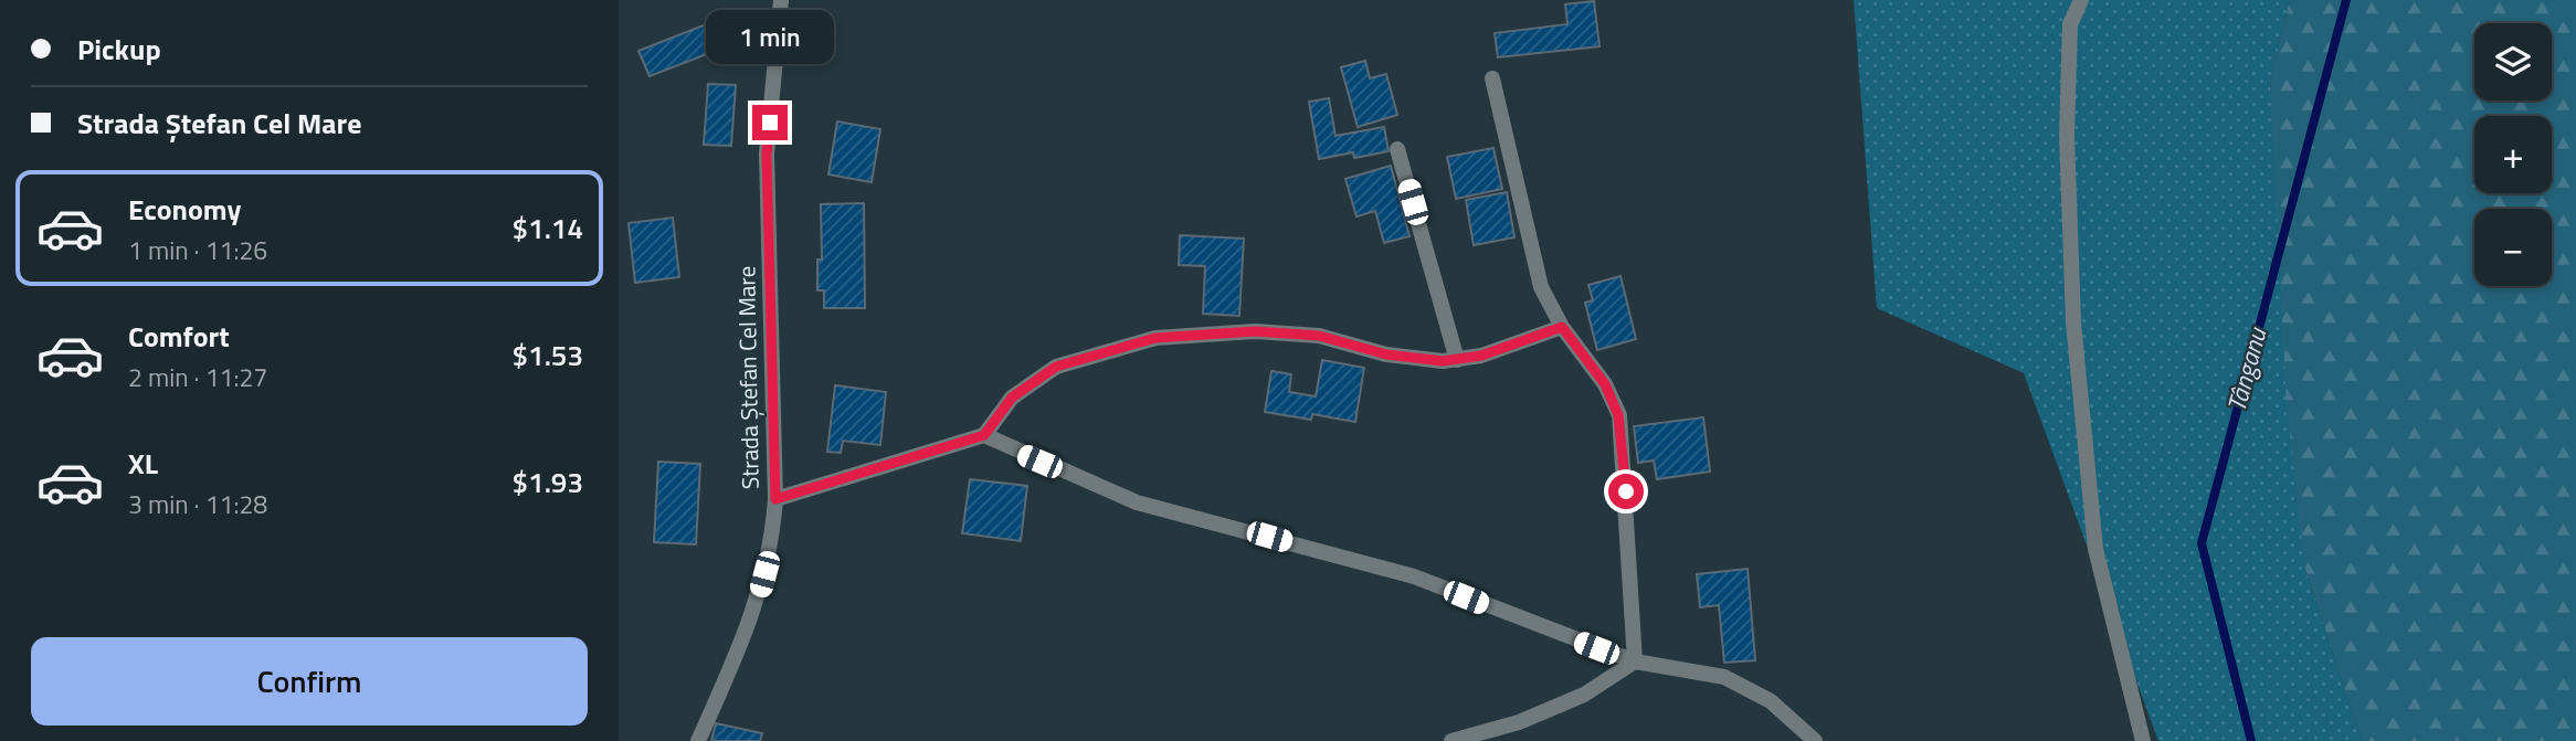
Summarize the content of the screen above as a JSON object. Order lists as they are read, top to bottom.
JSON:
{
  "streets": {
    "street": ["Strada Ștefan Cel Mare"]
  },
  "water": ["Tânganu"],
  "page": {
    "banner": ["Pickup", "Strada Ștefan Cel Mare"],
    "bubble": "1 min",
    "map_buttons": ["+", "−"],
    "list": [
      {
        "name": "Economy",
        "note": "1 min · 11:26",
        "value": "$1.14"
      },
      {
        "name": "Comfort",
        "note": "2 min · 11:27",
        "value": "$1.53"
      },
      {
        "name": "XL",
        "note": "3 min · 11:28",
        "value": "$1.93"
      }
    ],
    "buttons": "Confirm"
  }
}
